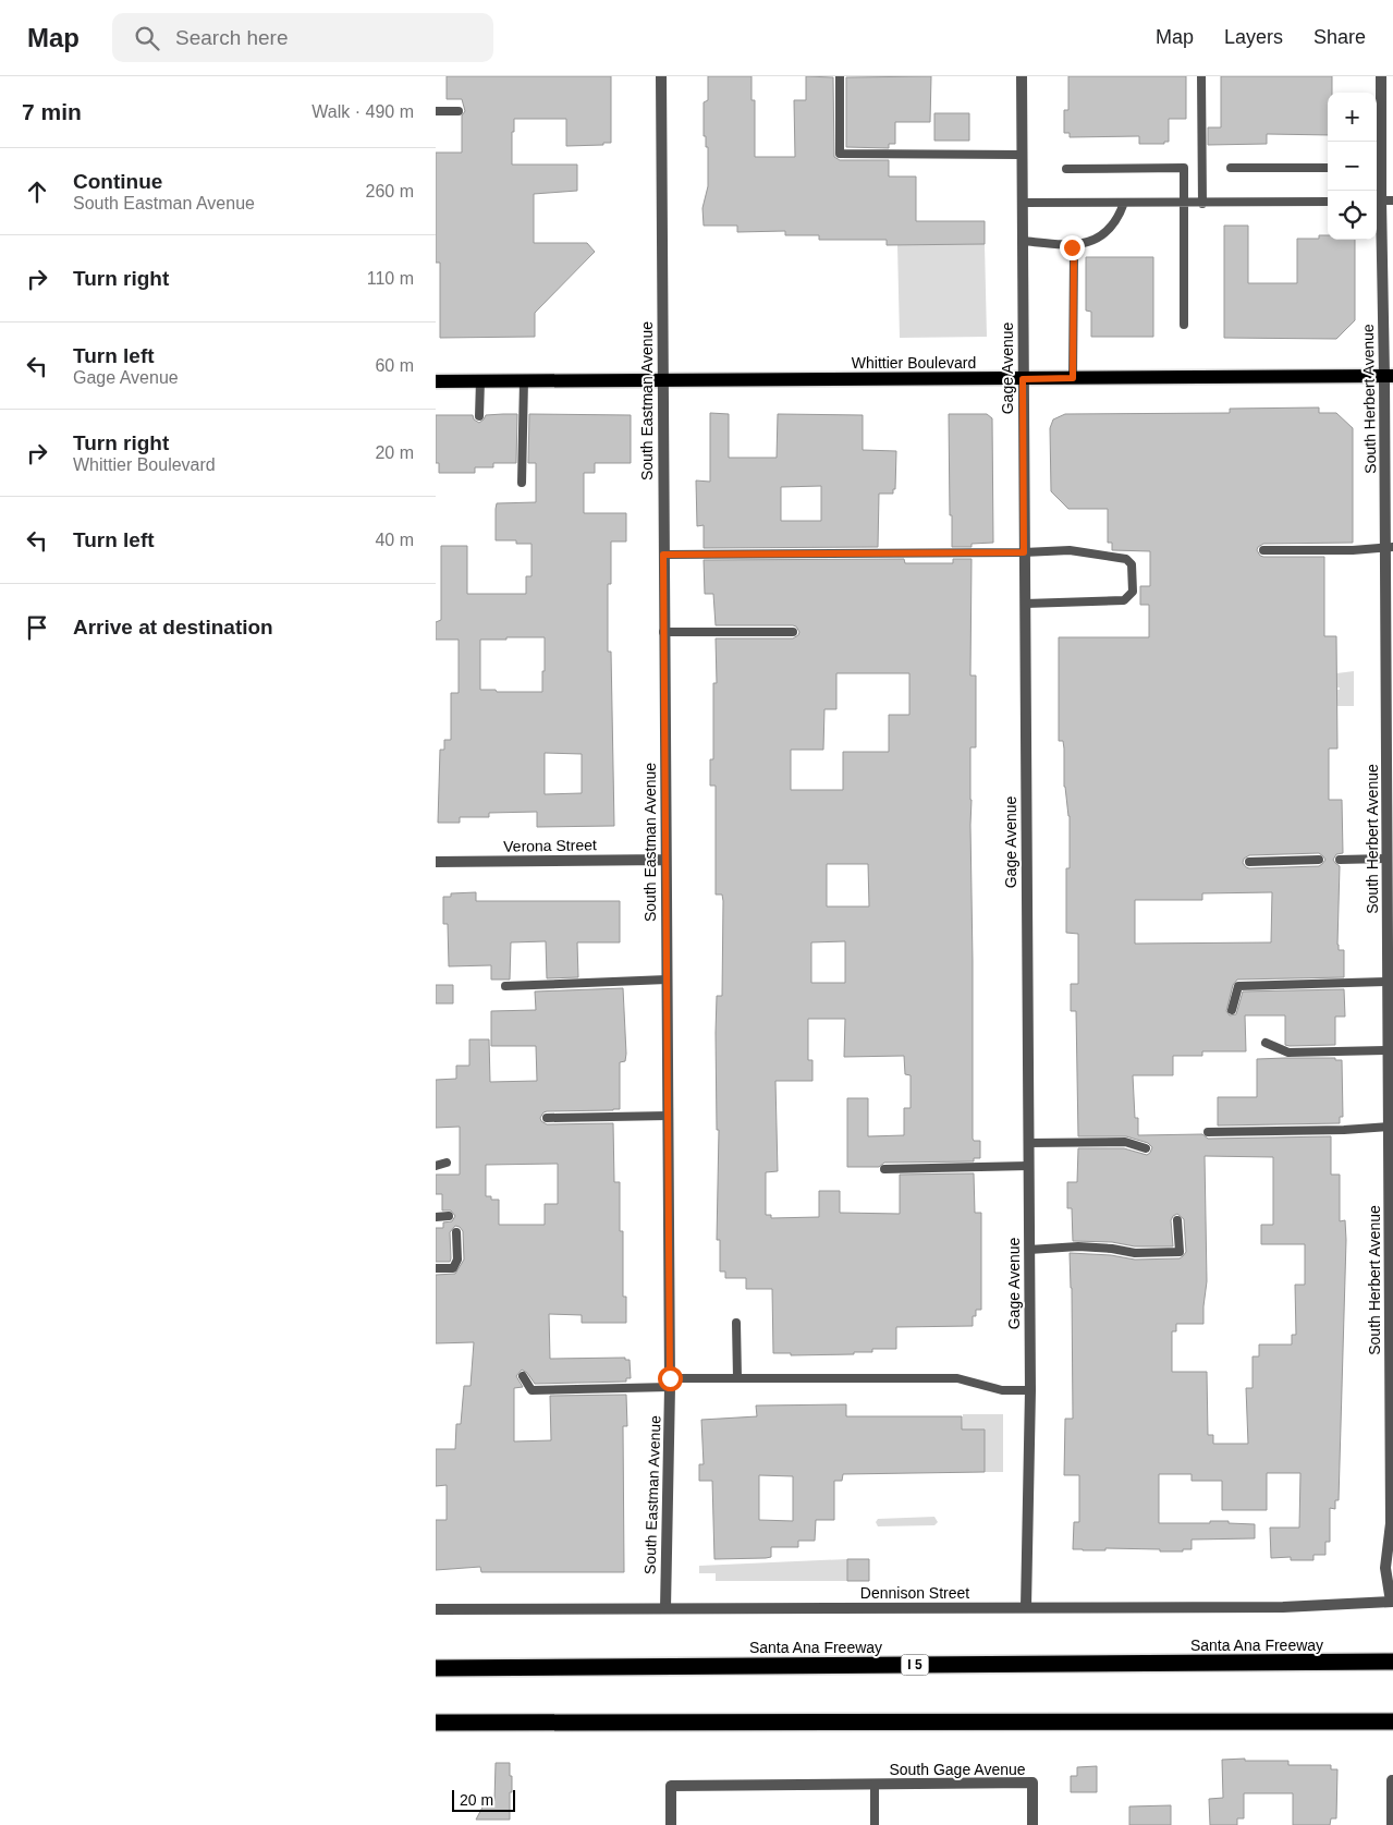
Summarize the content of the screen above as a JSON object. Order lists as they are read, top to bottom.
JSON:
{
  "streets": {
    "highway": ["Santa Ana Freeway", "I 5"],
    "main road": ["Whittier Boulevard"],
    "street": [
      "Gage Avenue",
      "South Herbert Avenue",
      "South Eastman Avenue",
      "Verona Street",
      "Dennison Street",
      "South Gage Avenue"
    ]
  },
  "crossings": [
    ["Whittier Boulevard", "Gage Avenue"],
    ["Whittier Boulevard", "South Herbert Avenue"],
    ["Whittier Boulevard", "South Eastman Avenue"],
    ["Gage Avenue", "Dennison Street"],
    ["South Herbert Avenue", "Dennison Street"],
    ["South Eastman Avenue", "Verona Street"],
    ["South Eastman Avenue", "Dennison Street"]
  ],
  "scale_bar": "20 m",
  "page": {
    "header": "Map",
    "search": "Search here",
    "nav": ["Map", "Layers", "Share"],
    "heading": ["7 min", "Walk · 490 m"],
    "map_buttons": ["+", "−"],
    "list": [
      ["Continue", "South Eastman Avenue", "260 m"],
      ["Turn right", "110 m"],
      ["Turn left", "Gage Avenue", "60 m"],
      ["Turn right", "Whittier Boulevard", "20 m"],
      ["Turn left", "40 m"],
      "Arrive at destination"
    ],
    "scale": "20 m"
  }
}
